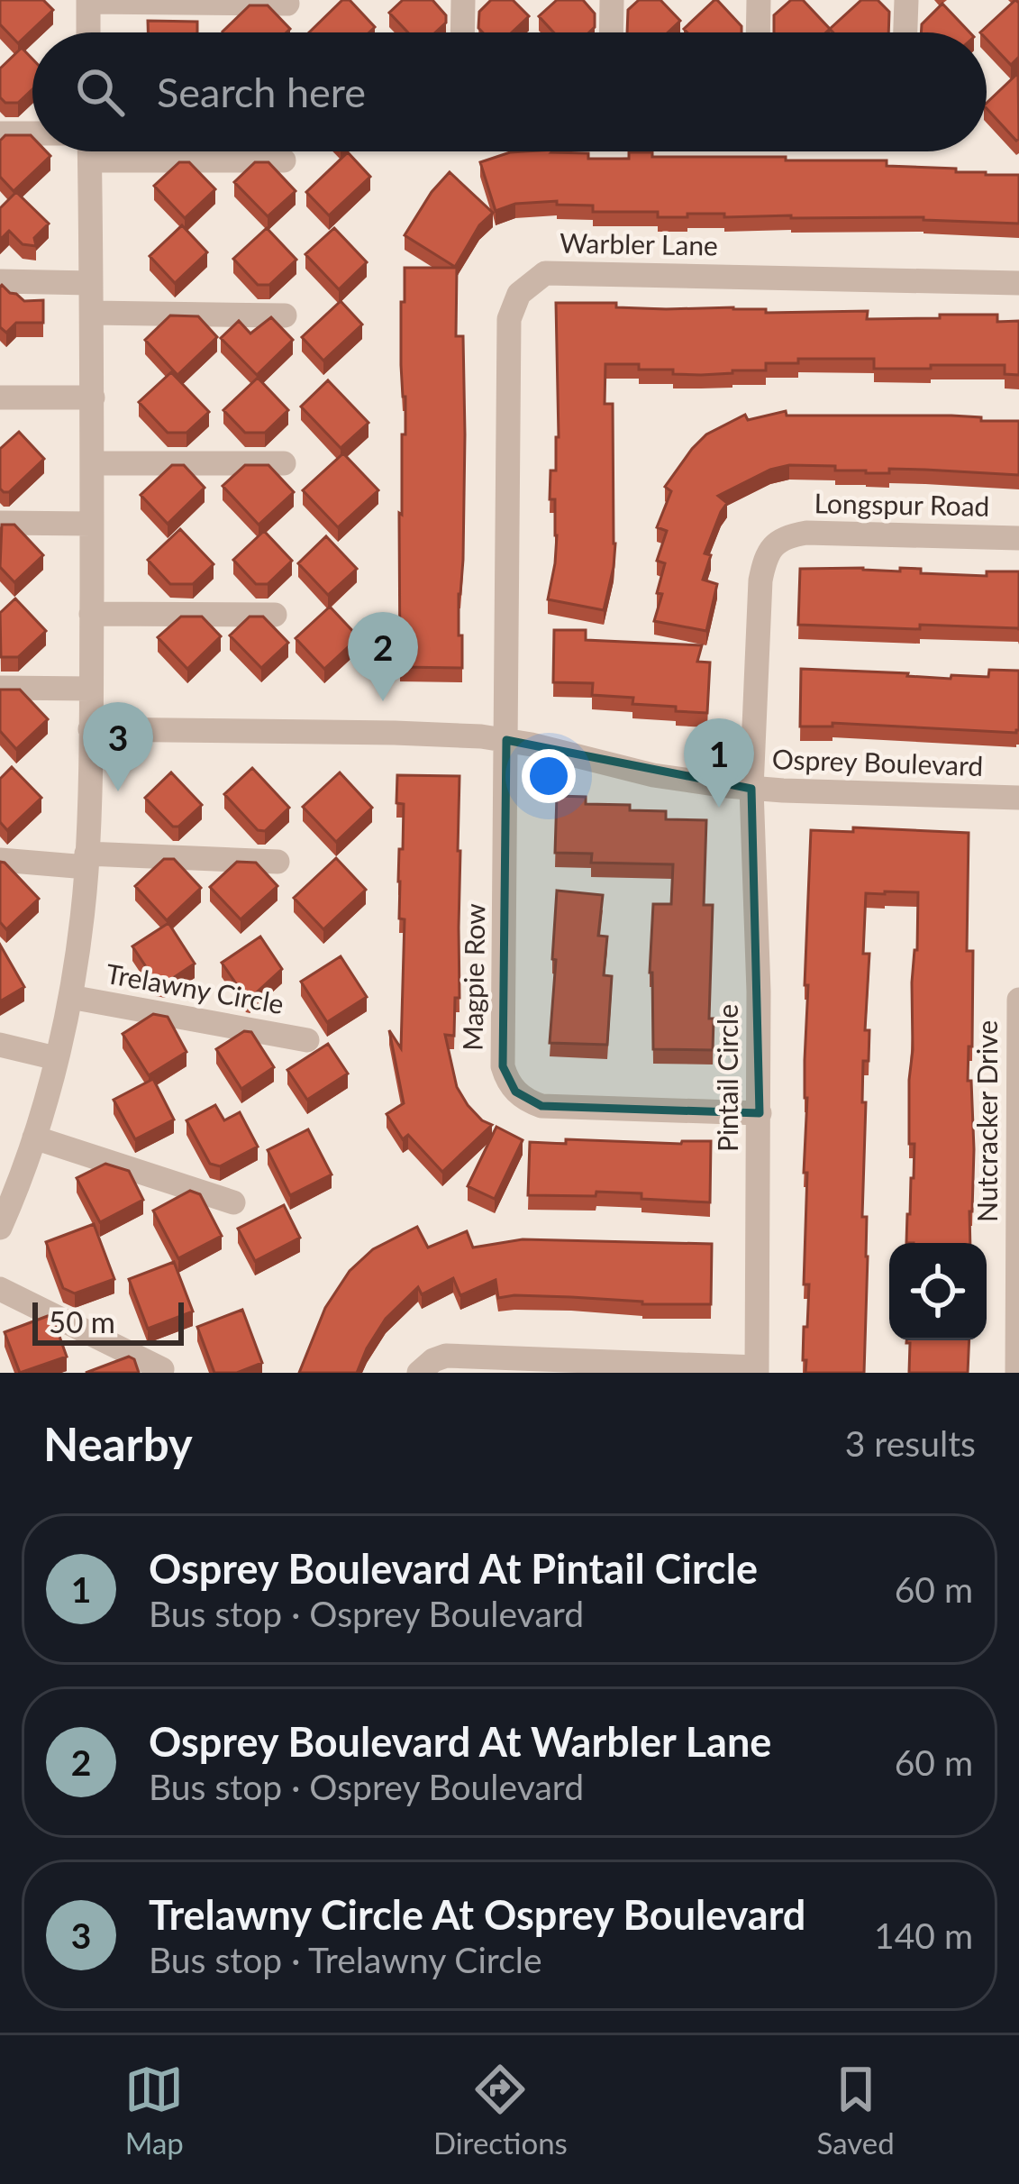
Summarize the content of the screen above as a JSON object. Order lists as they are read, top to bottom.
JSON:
{
  "streets": {
    "street": [
      "Warbler Lane",
      "Longspur Road",
      "Osprey Boulevard",
      "Magpie Row",
      "Trelawny Circle",
      "Pintail Circle",
      "Nutcracker Drive"
    ]
  },
  "crossings": [
    ["Warbler Lane", "Osprey Boulevard"],
    ["Warbler Lane", "Magpie Row"],
    ["Longspur Road", "Osprey Boulevard"],
    ["Longspur Road", "Pintail Circle"],
    ["Osprey Boulevard", "Magpie Row"],
    ["Osprey Boulevard", "Trelawny Circle"],
    ["Osprey Boulevard", "Pintail Circle"],
    ["Magpie Row", "Pintail Circle"]
  ],
  "scale_bar": "50 m",
  "page": {
    "search": "Search here",
    "pins": ["2", "3", "1"],
    "scale": "50 m",
    "heading": ["Nearby", "3 results"],
    "list": [
      {
        "mark": "1",
        "name": "Osprey Boulevard At Pintail Circle",
        "note": "Bus stop · Osprey Boulevard",
        "value": "60 m"
      },
      {
        "mark": "2",
        "name": "Osprey Boulevard At Warbler Lane",
        "note": "Bus stop · Osprey Boulevard",
        "value": "60 m"
      },
      {
        "mark": "3",
        "name": "Trelawny Circle At Osprey Boulevard",
        "note": "Bus stop · Trelawny Circle",
        "value": "140 m"
      }
    ],
    "nav": ["Map", "Directions", "Saved"]
  }
}
